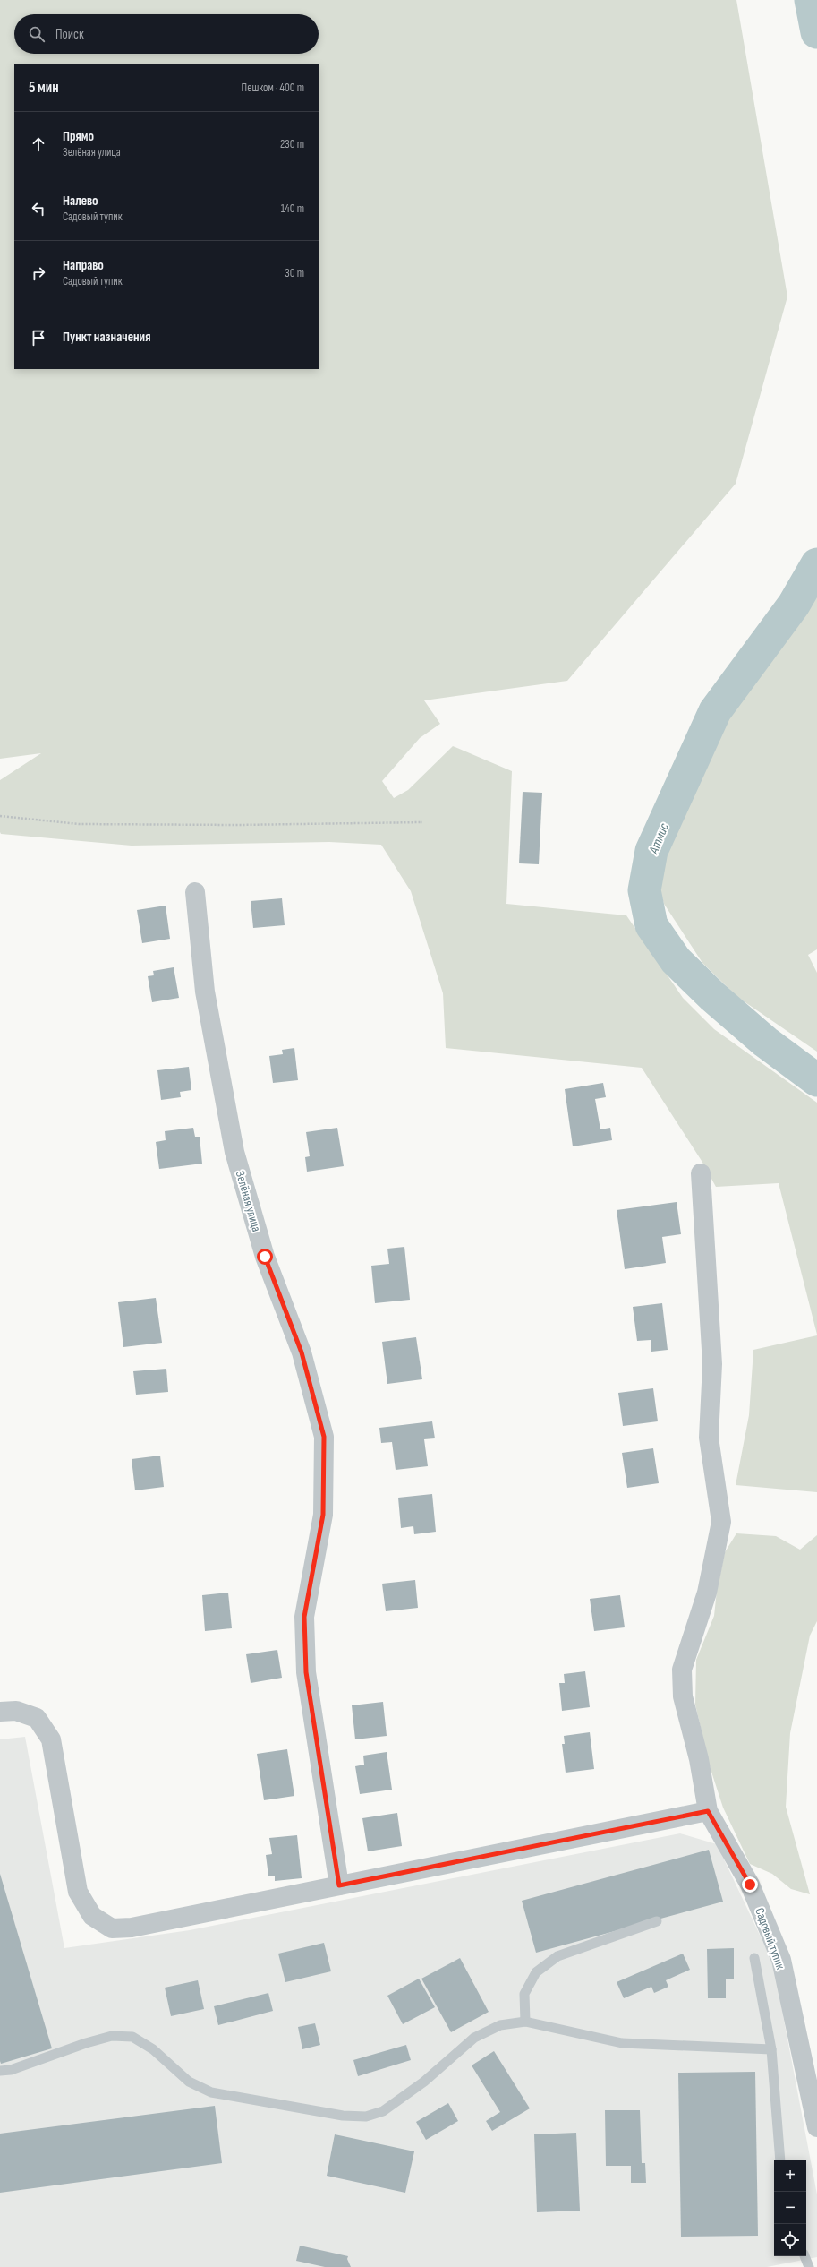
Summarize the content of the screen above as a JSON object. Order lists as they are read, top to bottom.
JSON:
{
  "streets": {
    "street": ["Зелёная улица", "Садовый тупик"]
  },
  "water": ["Атмис"],
  "page": {
    "search": "Поиск",
    "heading": ["5 мин", "Пешком · 400 m"],
    "list": [
      ["Прямо", "Зелёная улица", "230 m"],
      ["Налево", "Садовый тупик", "140 m"],
      ["Направо", "Садовый тупик", "30 m"],
      "Пункт назначения"
    ],
    "map_buttons": ["+", "−"]
  }
}
